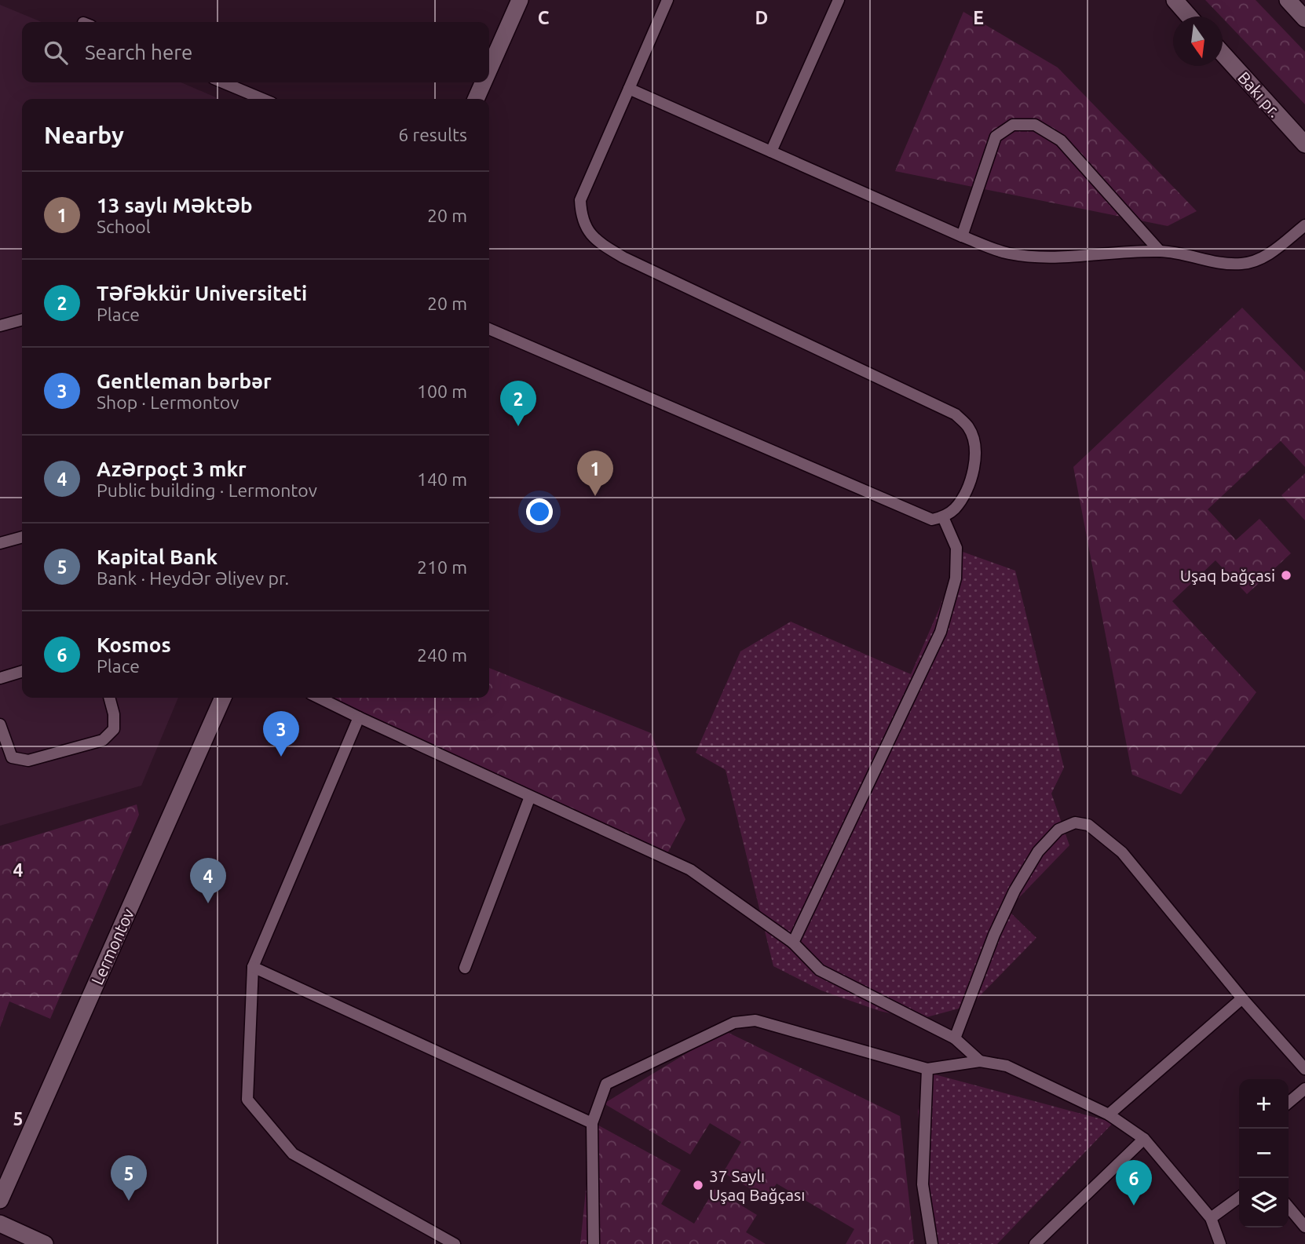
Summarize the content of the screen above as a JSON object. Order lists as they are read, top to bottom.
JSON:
{
  "streets": {
    "street": ["Bakı pr.", "Lermontov"]
  },
  "places": ["Uşaq bağçasi", "37 Saylı Uşaq Bağçası"],
  "north": "bottom",
  "page": {
    "search": "Search here",
    "heading": ["Nearby", "6 results"],
    "list": [
      {
        "mark": "1",
        "name": "13 saylı Məktəb",
        "note": "School",
        "value": "20 m"
      },
      {
        "mark": "2",
        "name": "Təfəkkür Universiteti",
        "note": "Place",
        "value": "20 m"
      },
      {
        "mark": "3",
        "name": "Gentleman bәrbәr",
        "note": "Shop · Lermontov",
        "value": "100 m"
      },
      {
        "mark": "4",
        "name": "Azərpoçt 3 mkr",
        "note": "Public building · Lermontov",
        "value": "140 m"
      },
      {
        "mark": "5",
        "name": "Kapital Bank",
        "note": "Bank · Heydər Əliyev pr.",
        "value": "210 m"
      },
      {
        "mark": "6",
        "name": "Kosmos",
        "note": "Place",
        "value": "240 m"
      }
    ],
    "pins": [
      "2",
      "1",
      "3",
      "4",
      "5",
      "6"
    ],
    "map_buttons": ["+", "−"]
  },
  "grid": {
    "columns": ["C", "D", "E"],
    "rows": ["4", "5"]
  }
}
